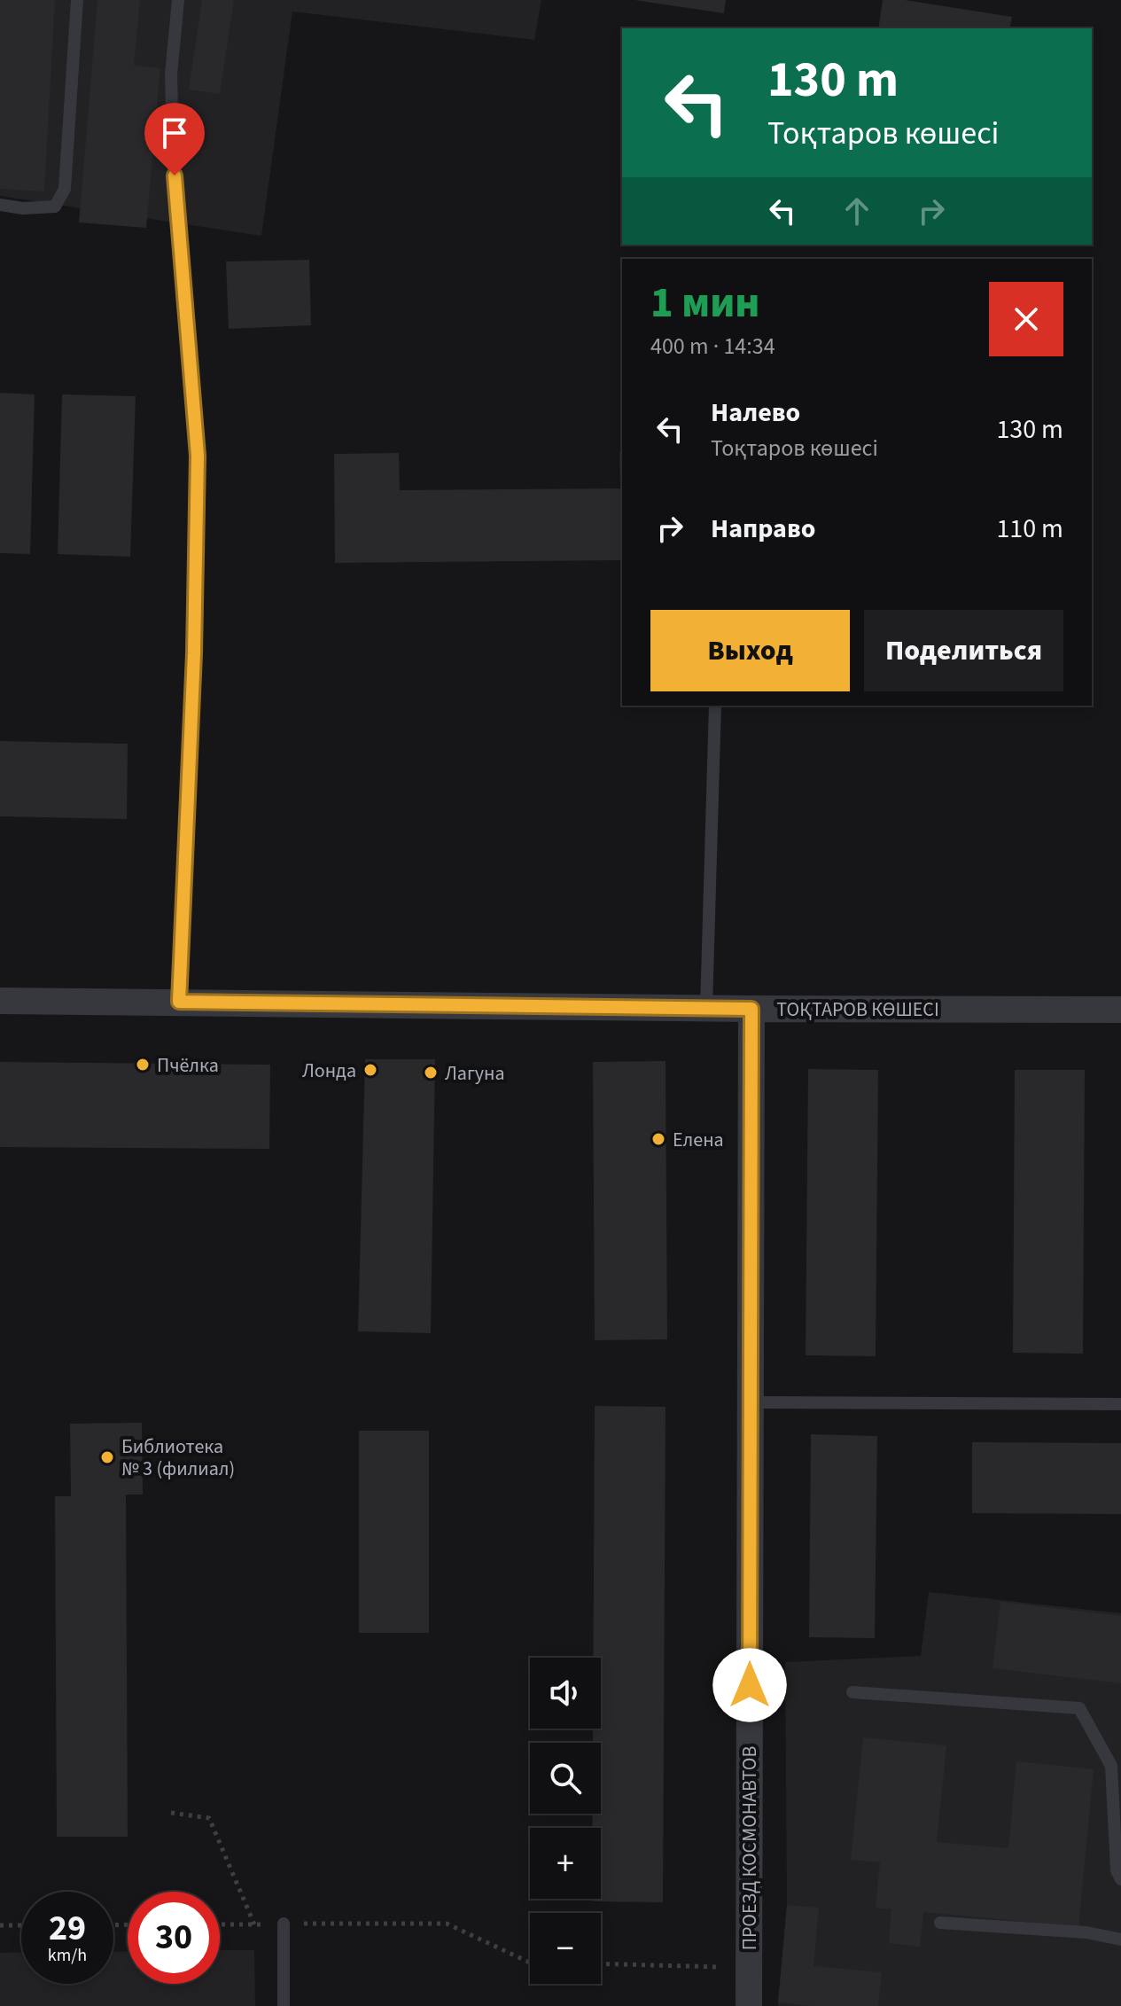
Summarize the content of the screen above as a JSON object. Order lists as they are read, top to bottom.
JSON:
{
  "streets": {
    "street": ["ТОҚТАРОВ КӨШЕСІ", "ПРОЕЗД КОСМОНАВТОВ"]
  },
  "crossings": [
    ["ТОҚТАРОВ КӨШЕСІ", "ПРОЕЗД КОСМОНАВТОВ"]
  ],
  "places": [
    "Пчёлка",
    "Лонда",
    "Лагуна",
    "Елена",
    "Библиотека № 3 (филиал)"
  ],
  "page": {
    "turn": ["130 m", "Тоқтаров көшесі"],
    "heading": ["1 мин", "400 m · 14:34"],
    "list": [
      {
        "name": "Налево",
        "note": "Тоқтаров көшесі",
        "value": "130 m"
      },
      {
        "name": "Направо",
        "value": "110 m"
      }
    ],
    "buttons": ["Выход", "Поделиться"],
    "map_buttons": ["+", "−"],
    "speed": "29 km/h",
    "limit": "30"
  }
}
